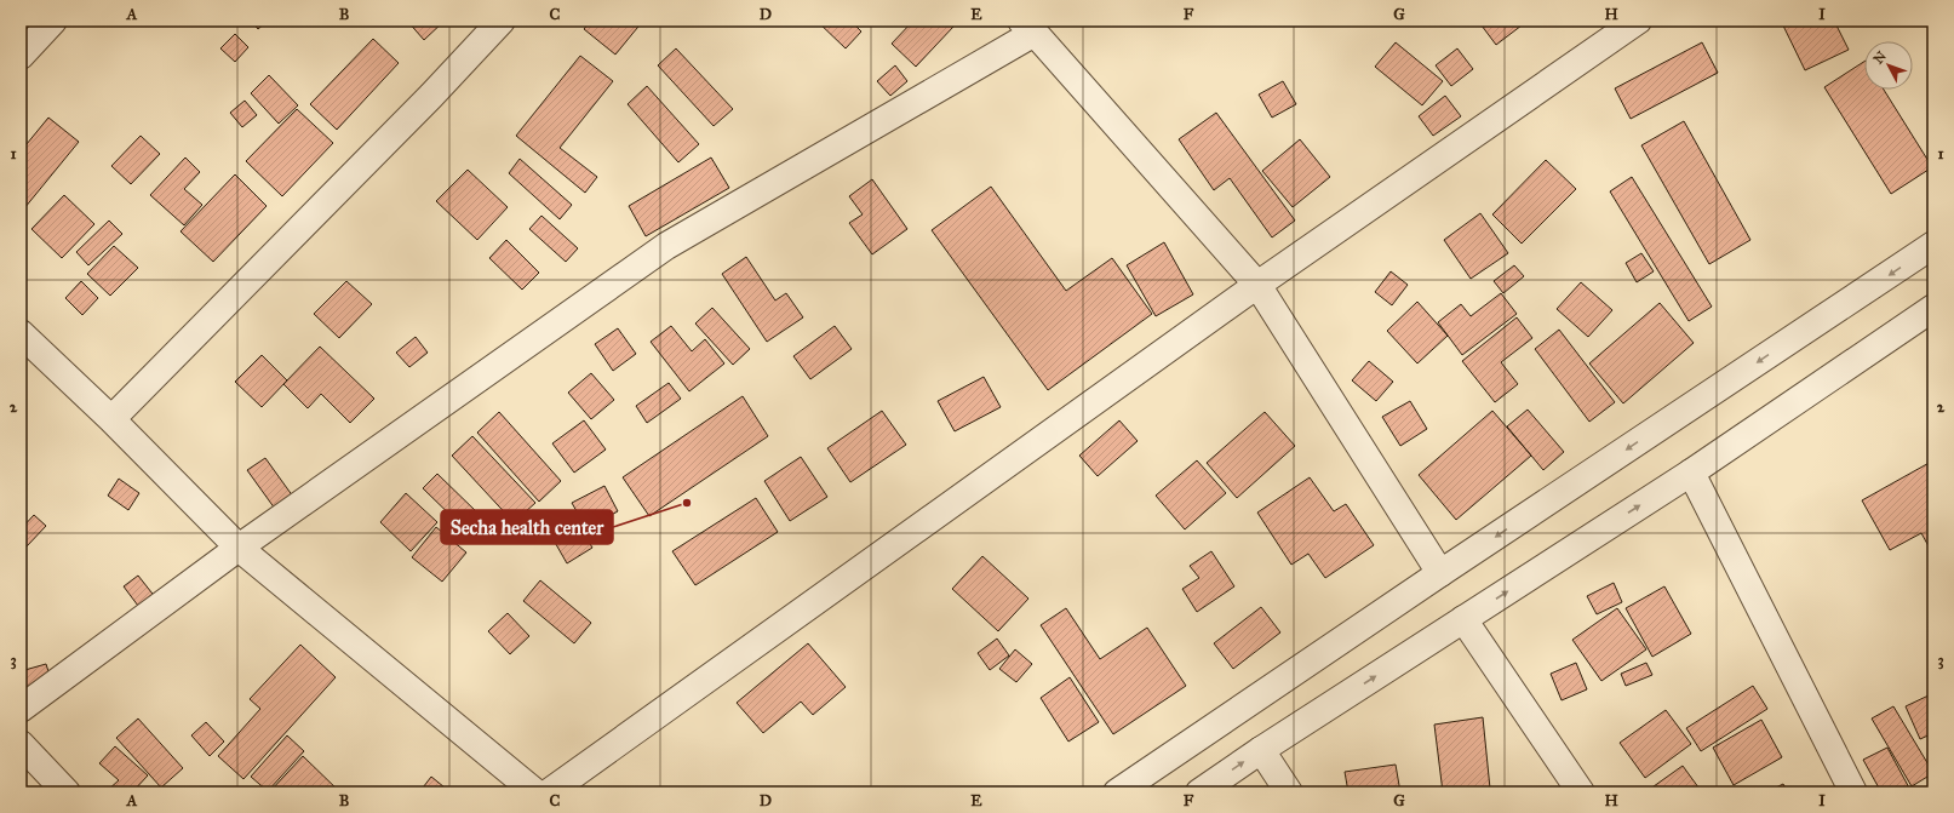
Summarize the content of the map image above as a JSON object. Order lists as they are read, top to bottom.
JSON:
{
  "places": ["Secha health center"],
  "north": "top left",
  "grid": {
    "columns": [
      "A",
      "B",
      "C",
      "D",
      "E",
      "F",
      "G",
      "H",
      "I"
    ],
    "rows": ["1", "2", "3"]
  }
}
